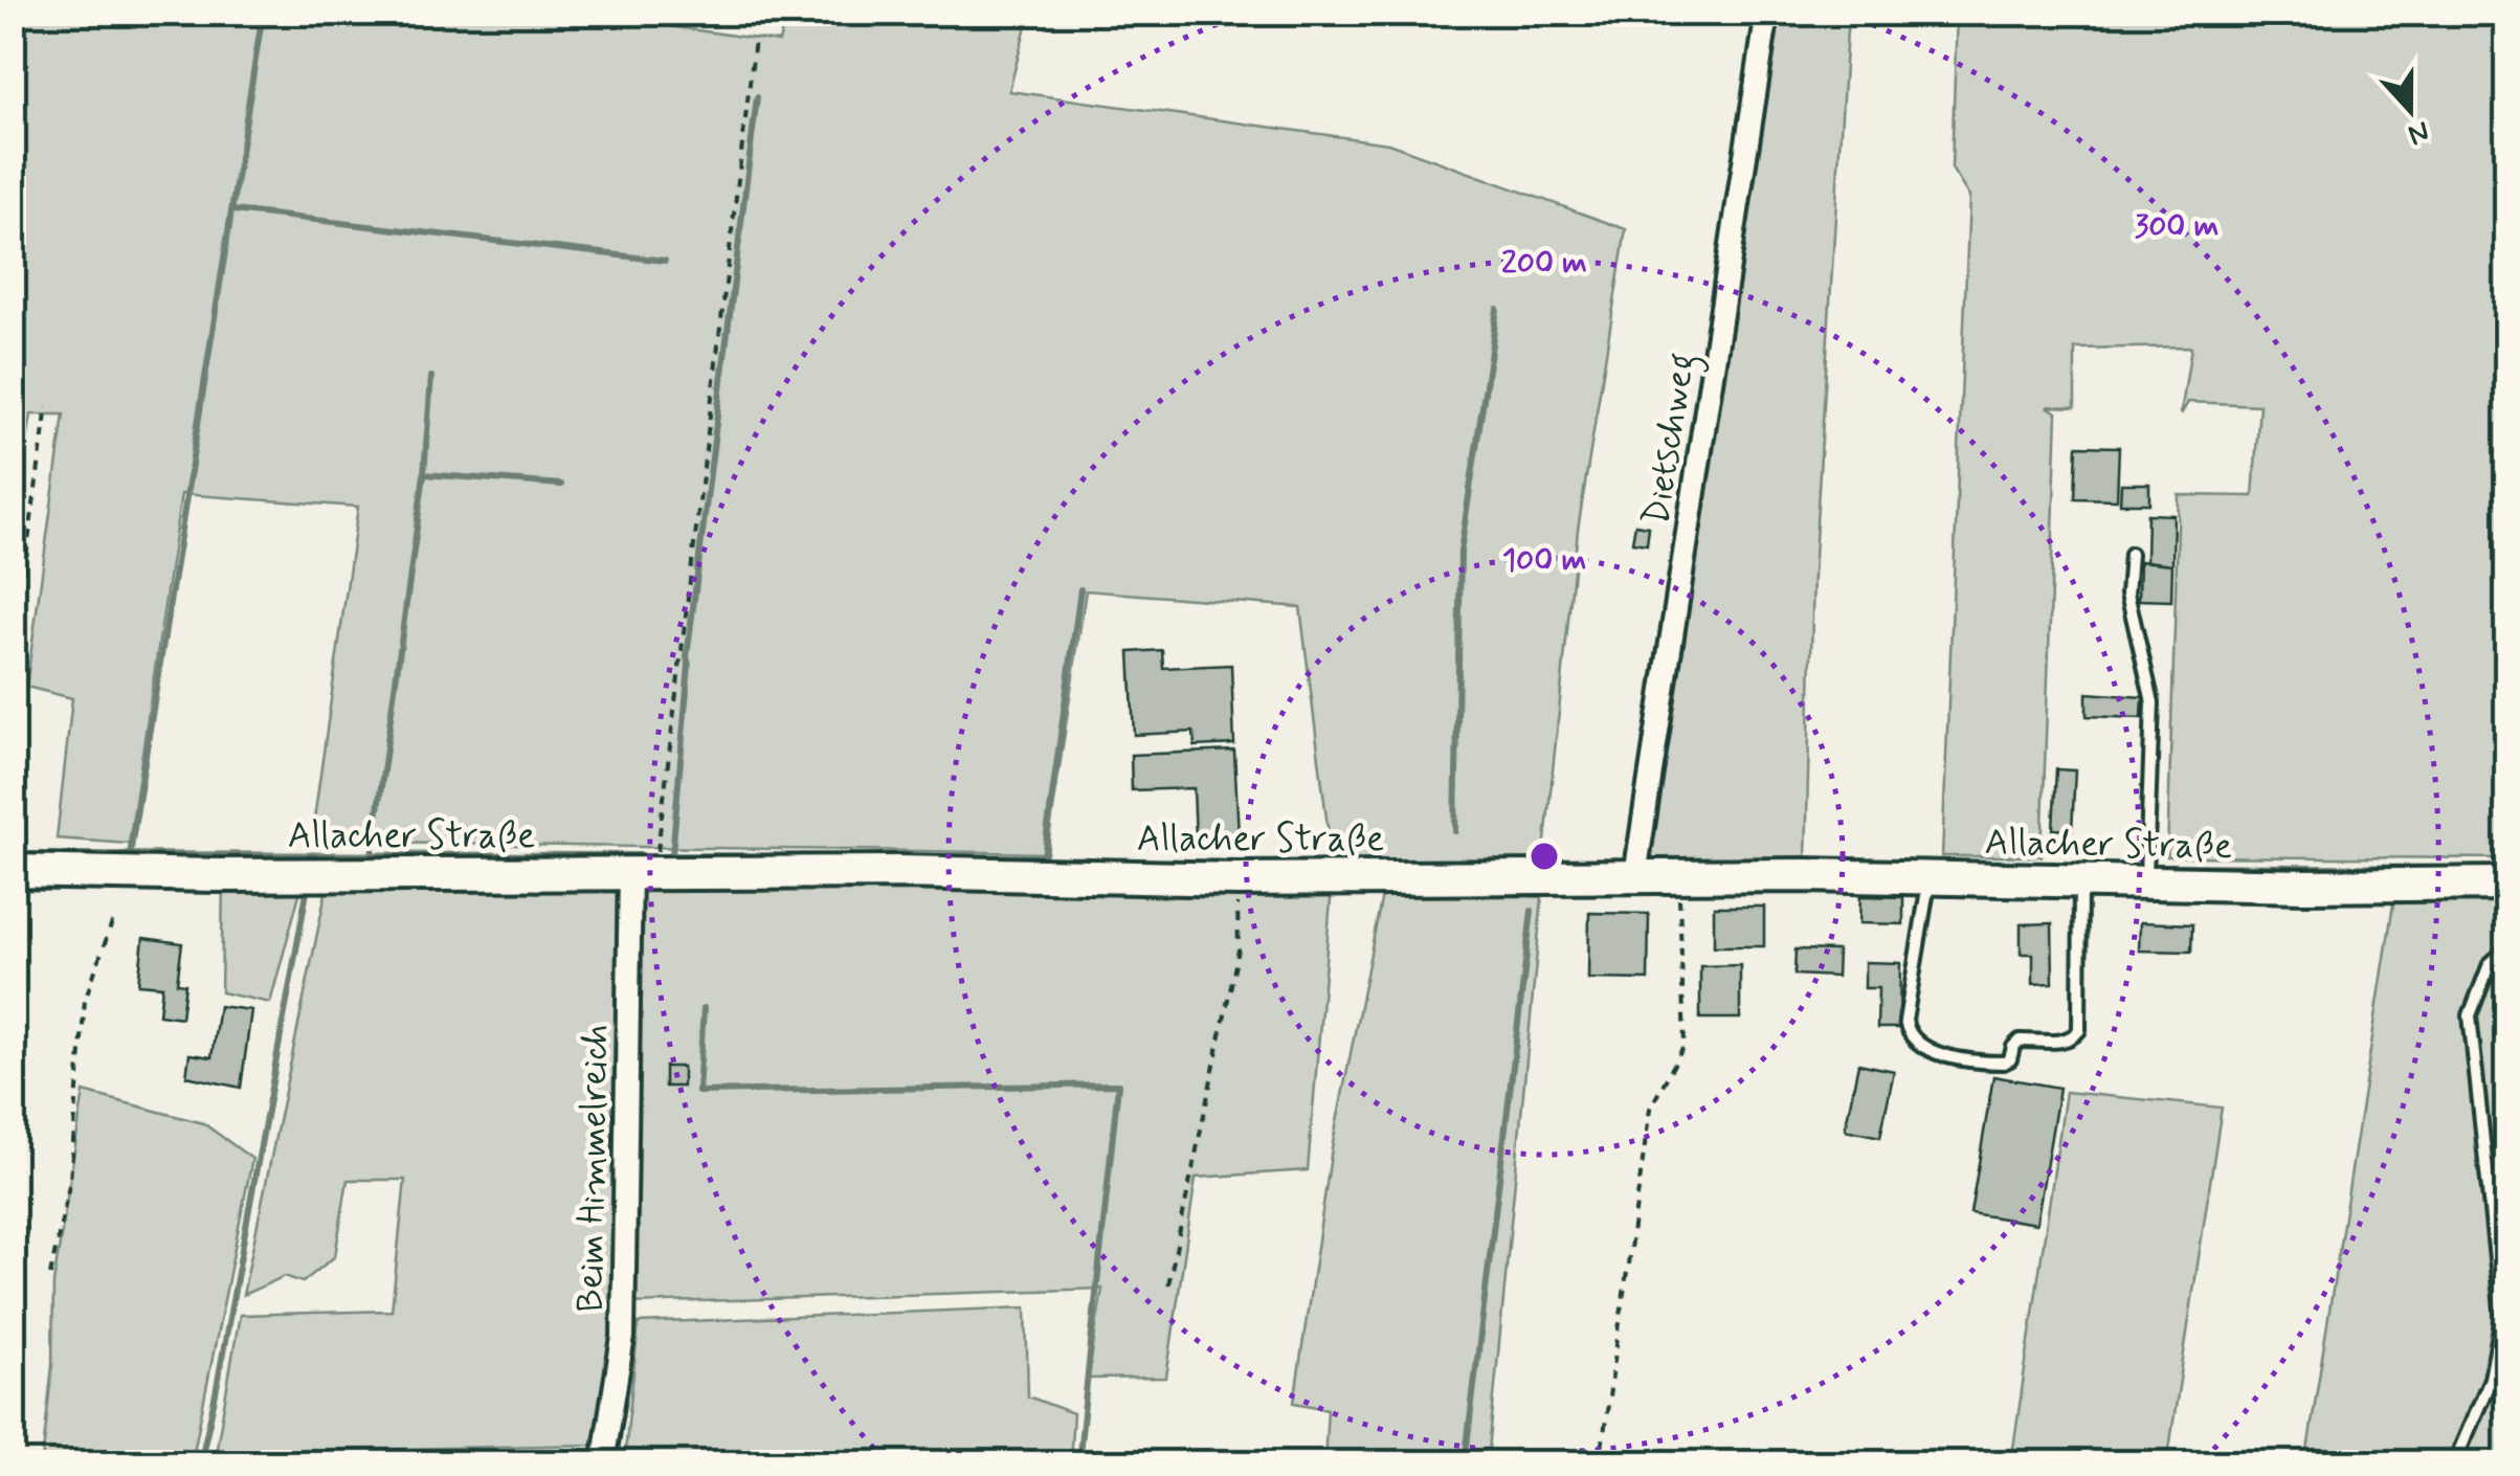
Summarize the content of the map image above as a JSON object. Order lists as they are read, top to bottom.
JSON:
{
  "streets": {
    "street": ["Dietschweg", "Allacher Straße", "Beim Himmelreich"]
  },
  "crossings": [
    ["Dietschweg", "Allacher Straße"],
    ["Allacher Straße", "Beim Himmelreich"]
  ],
  "north": "bottom",
  "rings": ["300 m", "200 m", "100 m"]
}
